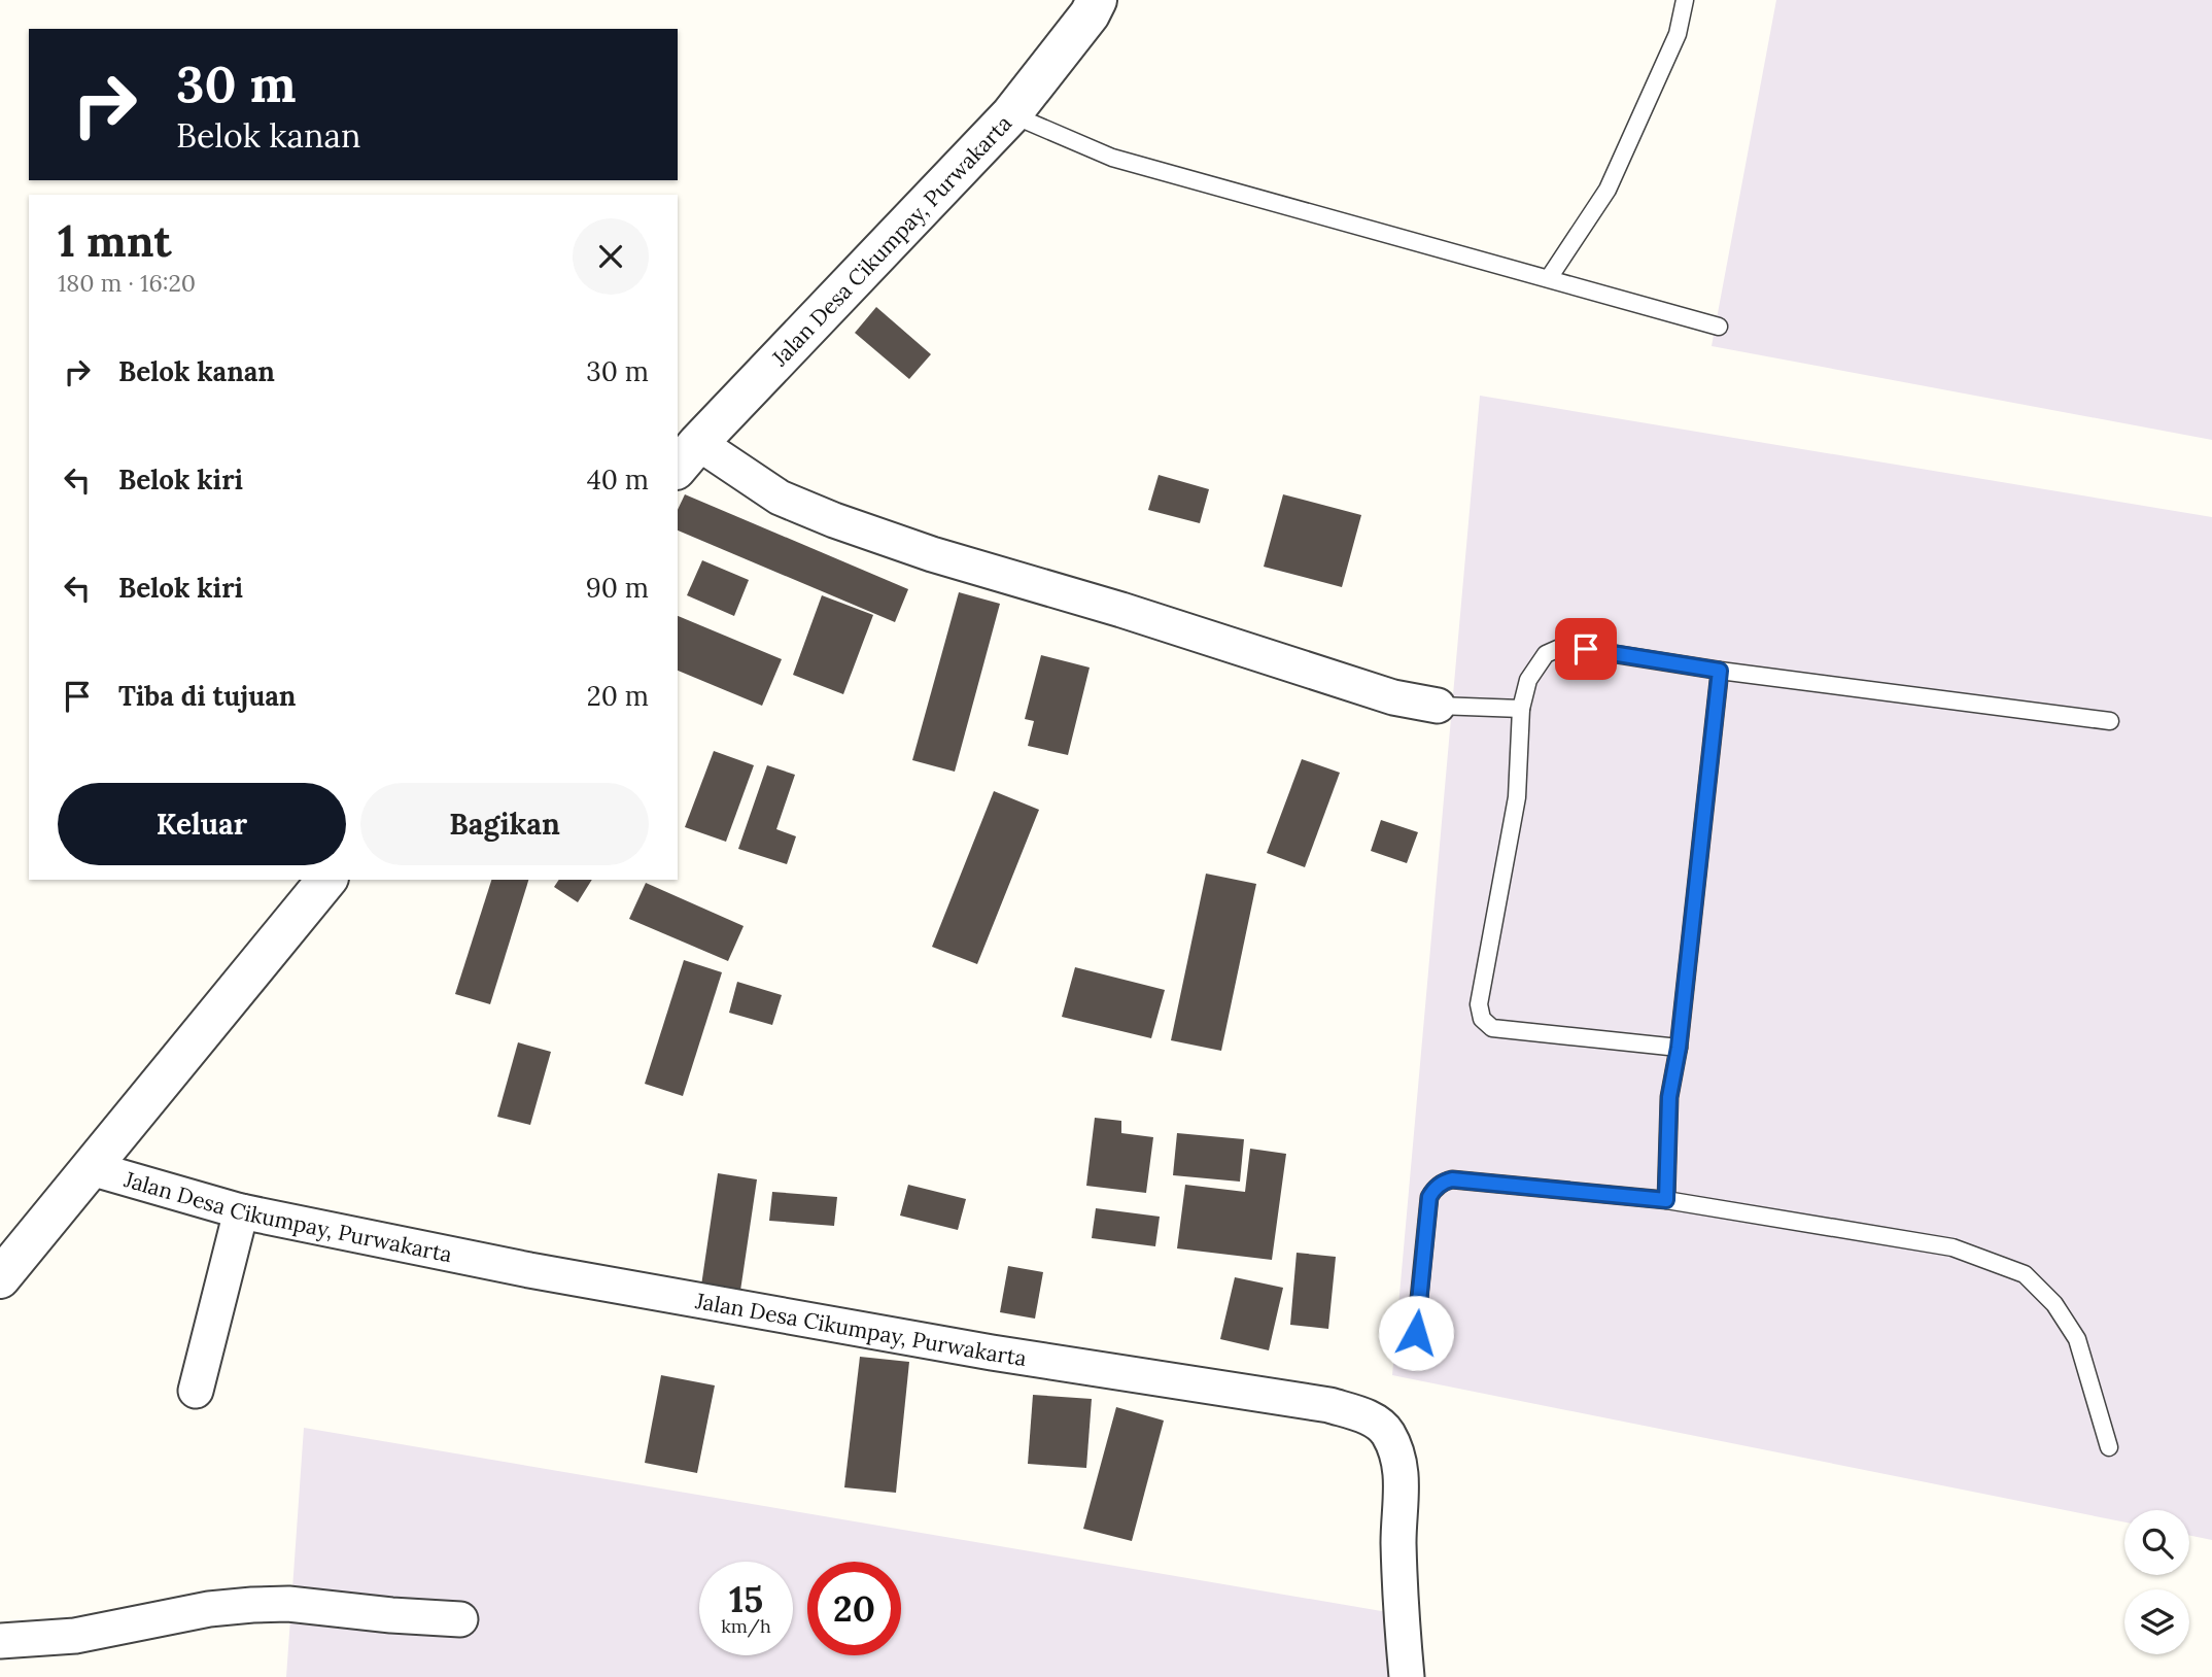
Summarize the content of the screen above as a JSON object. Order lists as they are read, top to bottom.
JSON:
{
  "streets": {
    "street": ["Jalan Desa Cikumpay, Purwakarta"]
  },
  "page": {
    "turn": ["30 m", "Belok kanan"],
    "heading": ["1 mnt", "180 m · 16:20"],
    "list": [
      {
        "name": "Belok kanan",
        "value": "30 m"
      },
      {
        "name": "Belok kiri",
        "value": "40 m"
      },
      {
        "name": "Belok kiri",
        "value": "90 m"
      },
      {
        "name": "Tiba di tujuan",
        "value": "20 m"
      }
    ],
    "buttons": ["Keluar", "Bagikan"],
    "speed": "15 km/h",
    "limit": "20"
  }
}
